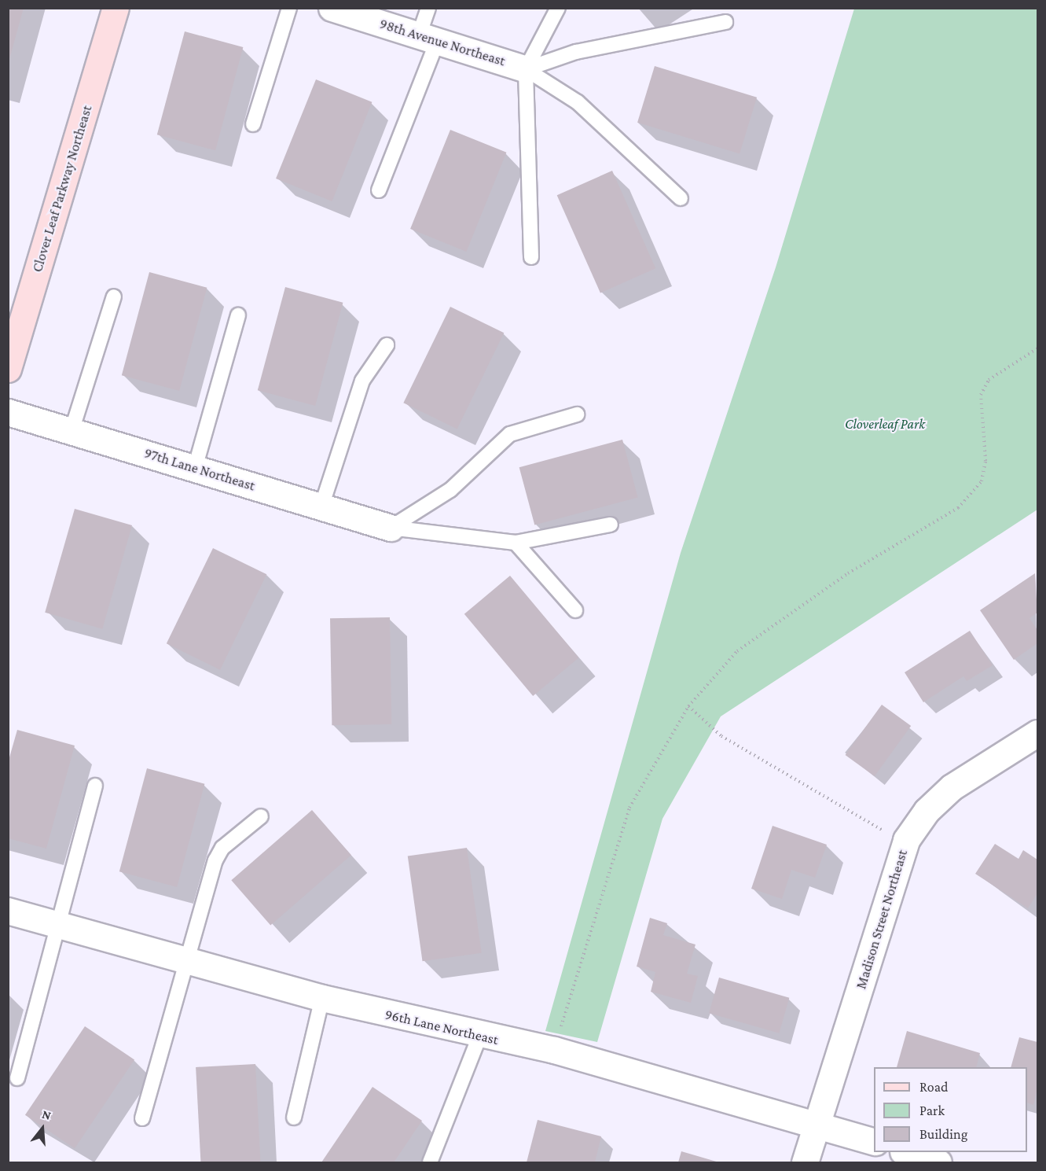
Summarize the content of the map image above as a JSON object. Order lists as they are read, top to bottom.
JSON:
{
  "streets": {
    "street": [
      "98th Avenue Northeast",
      "Clover Leaf Parkway Northeast",
      "97th Lane Northeast",
      "Madison Street Northeast",
      "96th Lane Northeast"
    ]
  },
  "crossings": [
    ["Madison Street Northeast", "96th Lane Northeast"]
  ],
  "parks": ["Cloverleaf Park"],
  "legend": ["Road", "Park", "Building"],
  "north": "top"
}
